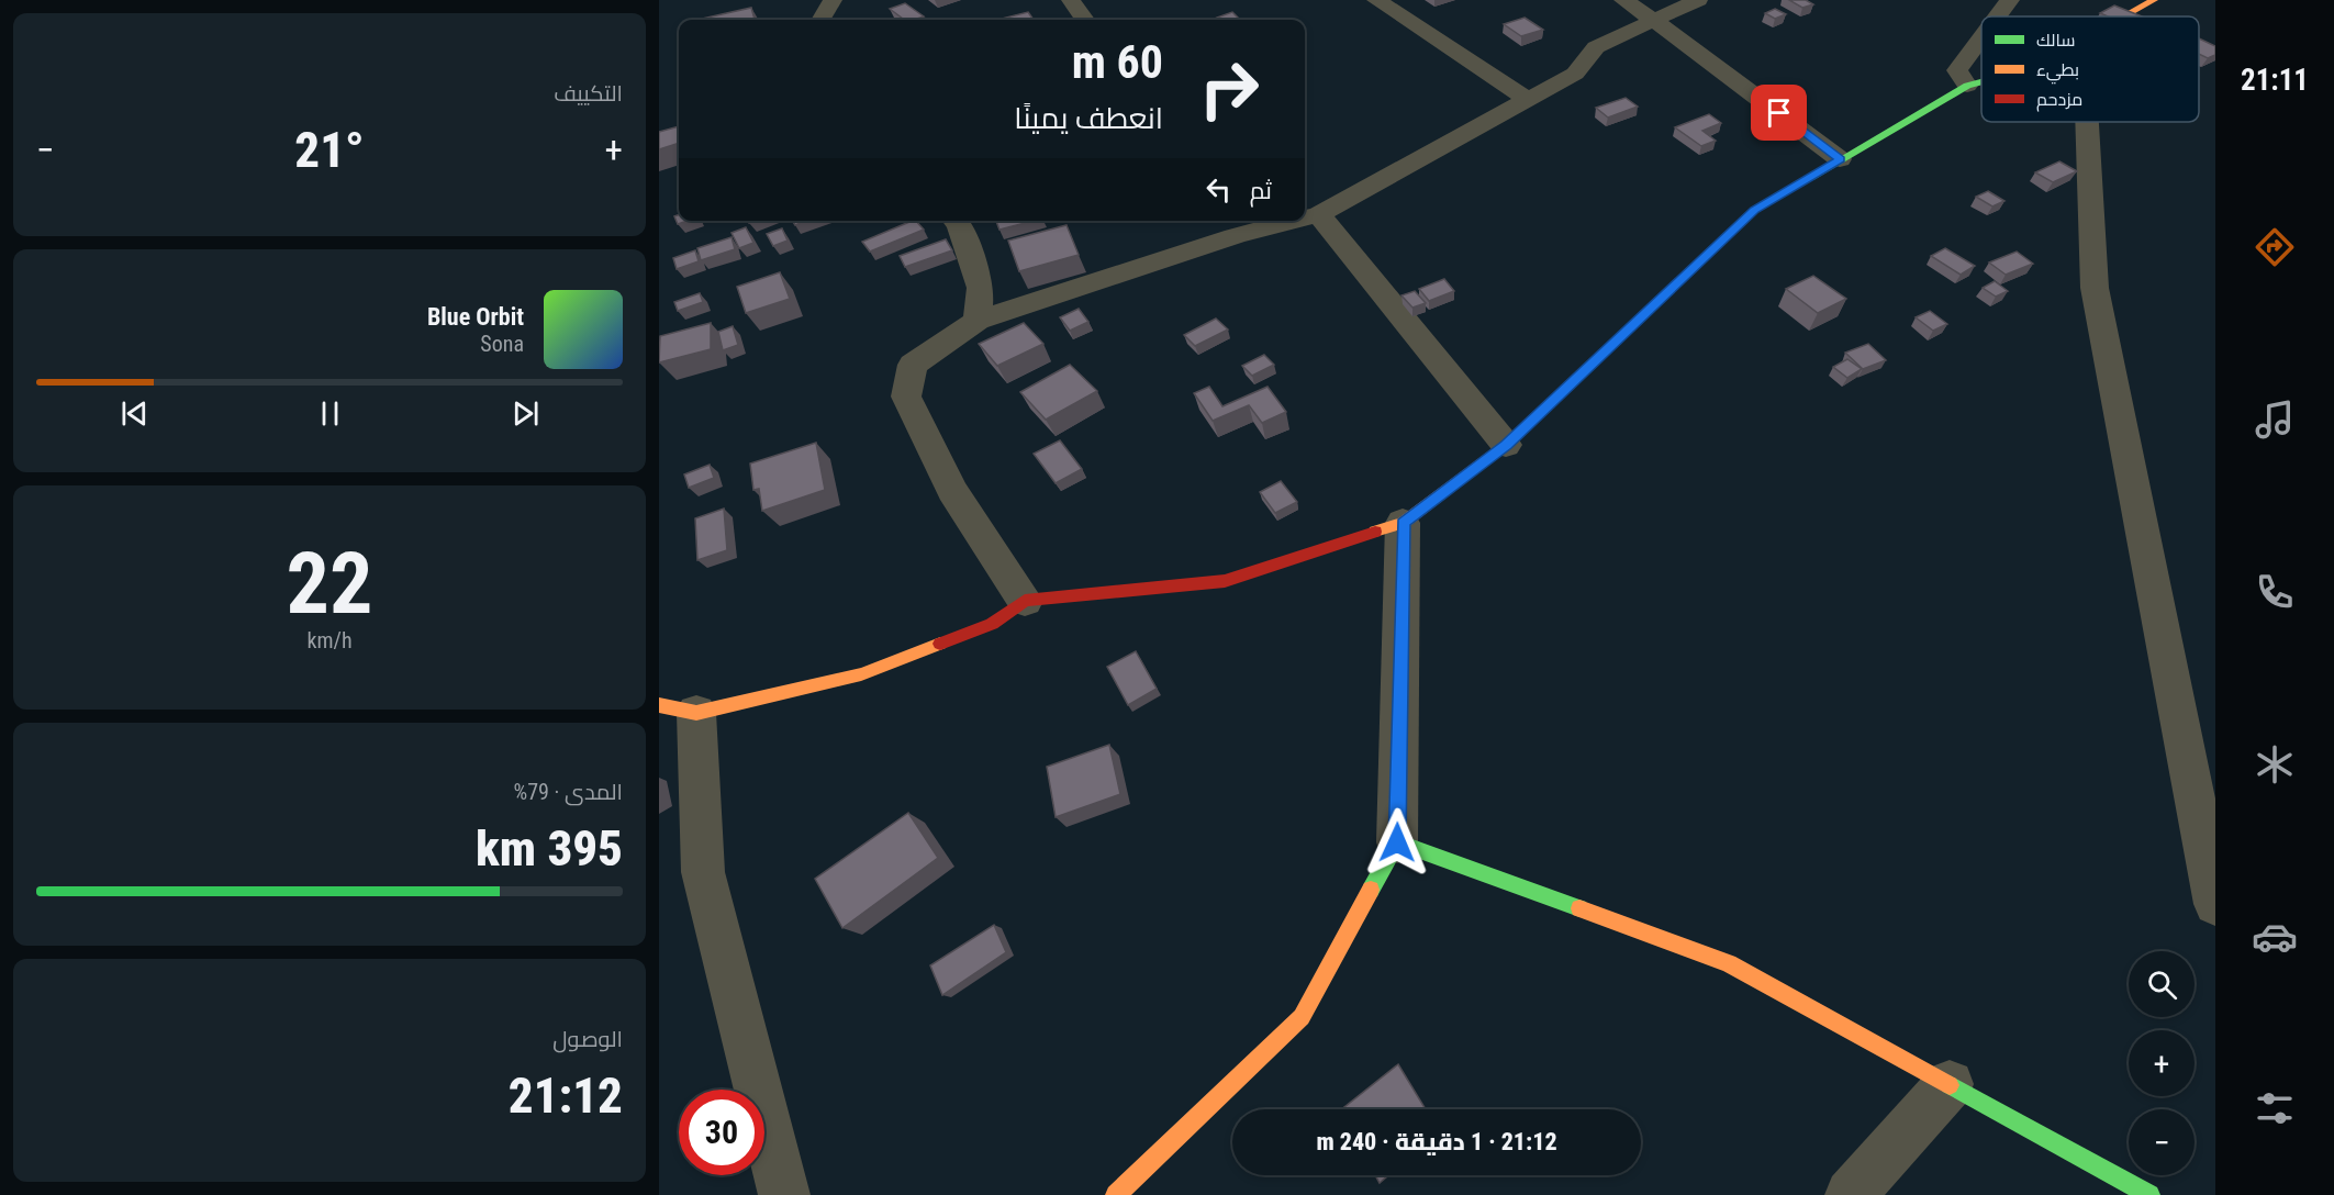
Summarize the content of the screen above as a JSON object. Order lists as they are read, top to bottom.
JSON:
{
  "legend": ["سالك", "بطيء", "مزدحم"],
  "page": {
    "tabs": "21:11",
    "tile": [
      "التكييف",
      ["22", "km/h"],
      ["المدى · 79%", "395 km"],
      ["الوصول", "21:12"]
    ],
    "turn": ["60 m", "انعطف يمينًا"],
    "heat": ["−", "21°", "+"],
    "then": "ثم",
    "song": ["Blue Orbit", "Sona"],
    "map_buttons": ["+", "−"],
    "limit": "30",
    "trip": "21:12 · 1 دقيقة · 240 m"
  }
}
